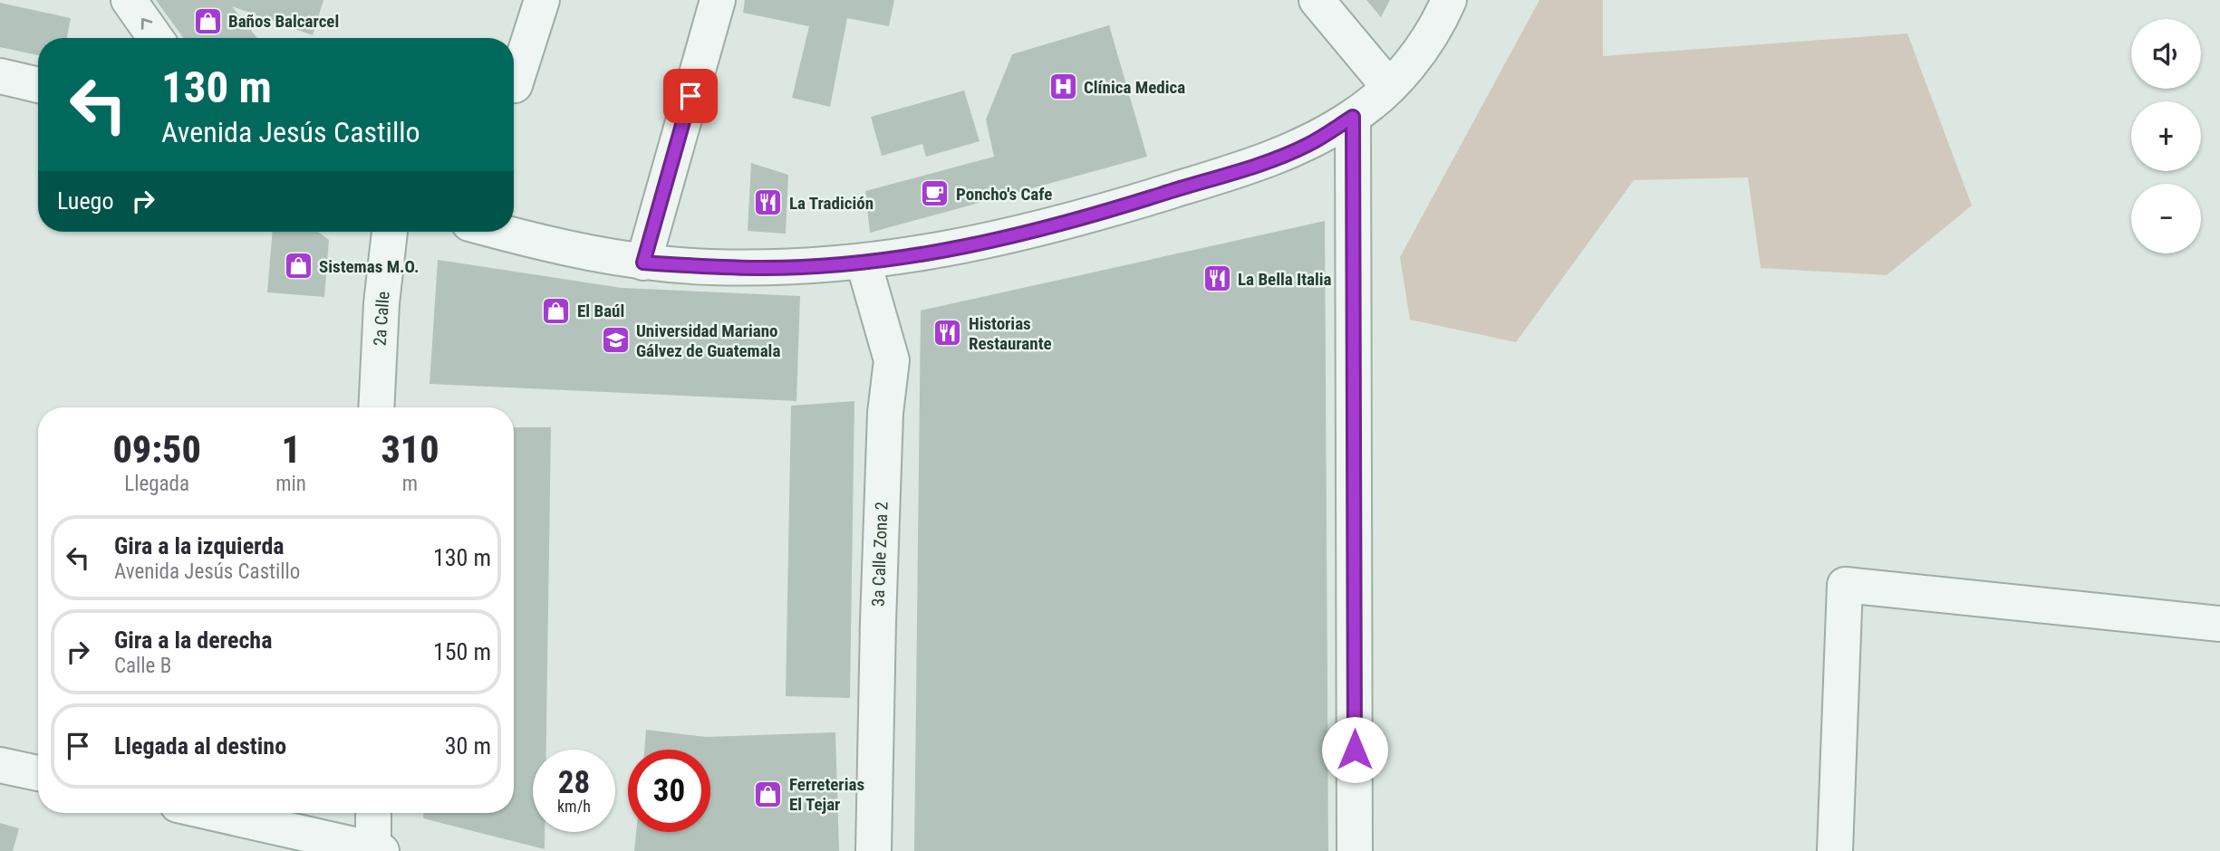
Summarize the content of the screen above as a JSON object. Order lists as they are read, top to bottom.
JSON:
{
  "streets": {
    "street": ["2a Calle", "3a Calle Zona 2"]
  },
  "places": {
    "shop": [
      "Baños Balcarcel",
      "Sistemas M.O.",
      "El Baúl",
      "Ferreterias El Tejar"
    ],
    "hospital": ["Clínica Medica"],
    "cafe": ["Poncho's Cafe"],
    "restaurant": ["La Tradición", "La Bella Italia", "Historias Restaurante"],
    "school or university": ["Universidad Mariano Gálvez de Guatemala"]
  },
  "page": {
    "map_buttons": ["+", "−"],
    "turn": ["130 m", "Avenida Jesús Castillo"],
    "then": "Luego",
    "eta": [
      "09:50",
      "Llegada",
      "1",
      "min",
      "310",
      "m"
    ],
    "list": [
      {
        "name": "Gira a la izquierda",
        "note": "Avenida Jesús Castillo",
        "value": "130 m"
      },
      {
        "name": "Gira a la derecha",
        "note": "Calle B",
        "value": "150 m"
      },
      {
        "name": "Llegada al destino",
        "value": "30 m"
      }
    ],
    "speed": "28 km/h",
    "limit": "30"
  }
}
